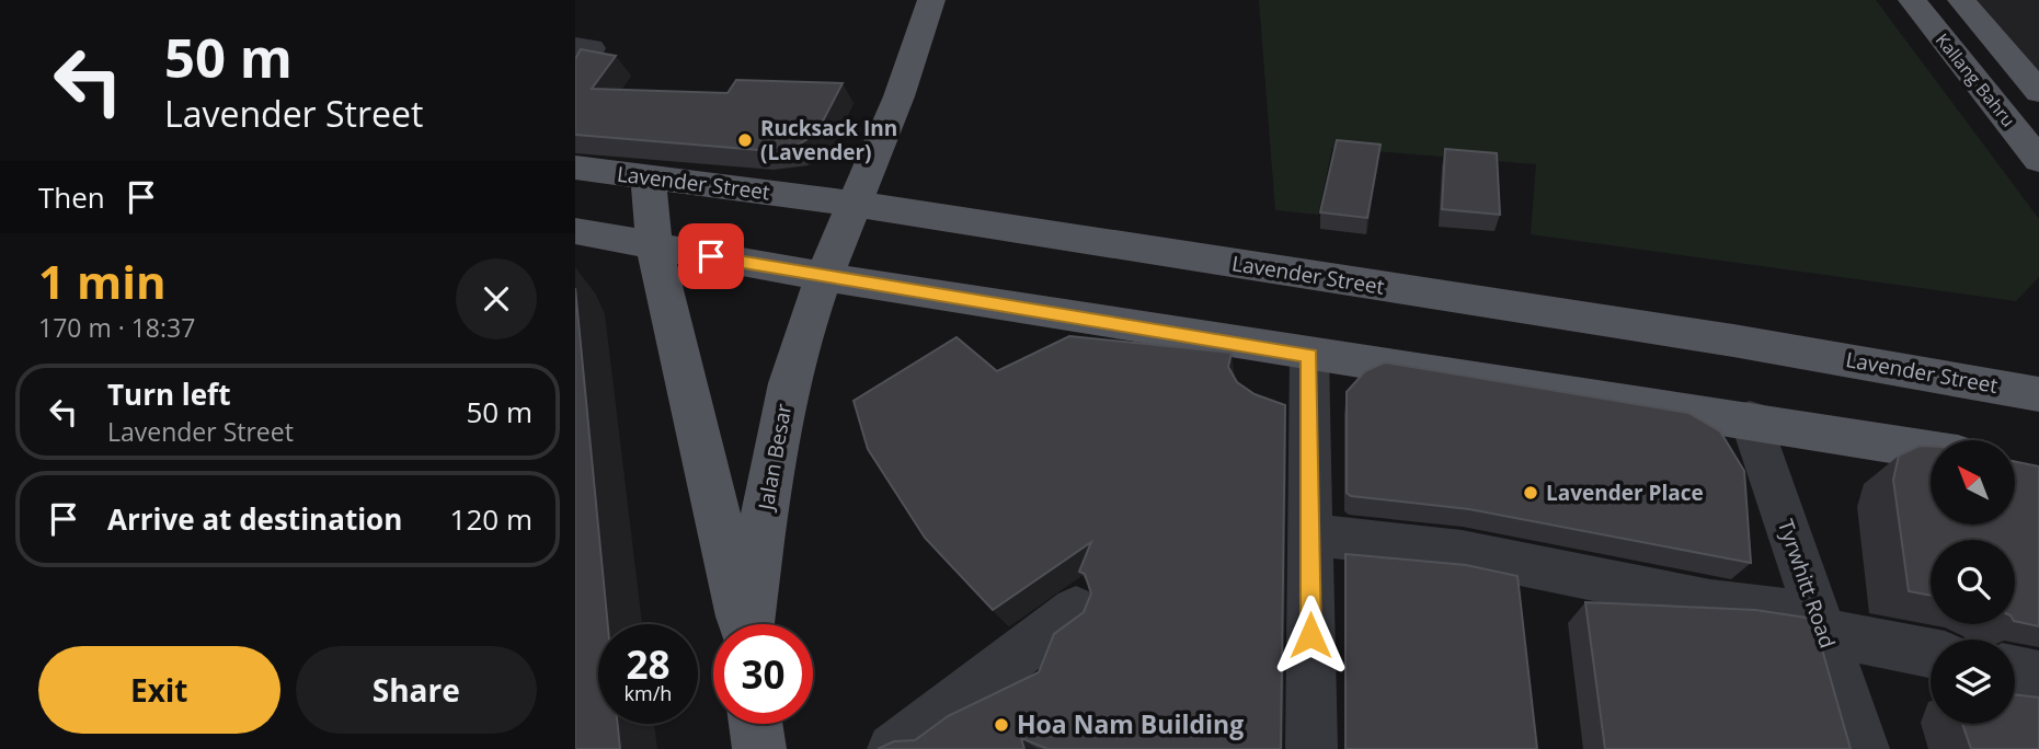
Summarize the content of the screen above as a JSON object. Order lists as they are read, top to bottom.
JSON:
{
  "streets": {
    "main road": ["Kallang Bahru", "Lavender Street", "Jalan Besar"],
    "street": ["Tyrwhitt Road"]
  },
  "crossings": [
    ["Lavender Street", "Jalan Besar"]
  ],
  "places": ["Rucksack Inn (Lavender)", "Lavender Place", "Hoa Nam Building"],
  "north": "top left",
  "page": {
    "turn": ["50 m", "Lavender Street"],
    "then": "Then",
    "heading": ["1 min", "170 m · 18:37"],
    "list": [
      {
        "name": "Turn left",
        "note": "Lavender Street",
        "value": "50 m"
      },
      {
        "name": "Arrive at destination",
        "value": "120 m"
      }
    ],
    "speed": "28 km/h",
    "limit": "30",
    "buttons": ["Exit", "Share"]
  }
}
